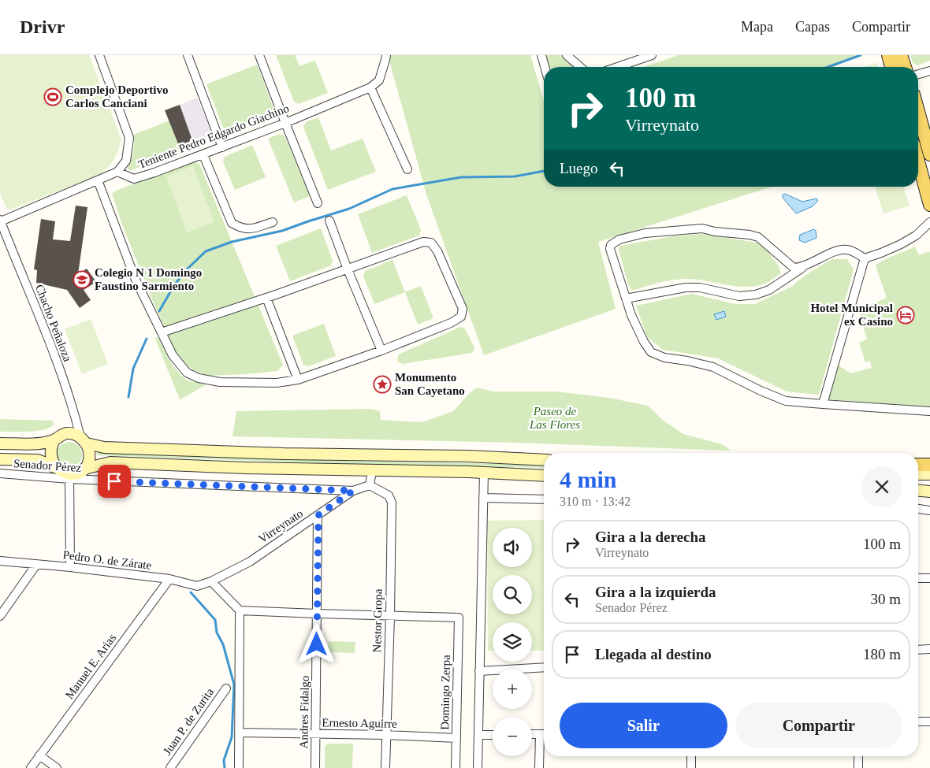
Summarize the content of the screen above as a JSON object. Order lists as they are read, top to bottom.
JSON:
{
  "streets": {
    "street": [
      "Teniente Pedro Edgardo Giachino",
      "Chacho Peñaloza",
      "Senador Pérez",
      "Virreynato",
      "Pedro O. de Zárate",
      "Nestor Gropa",
      "Manuel E. Arias",
      "Domingo Zerpa",
      "Andres Fidalgo",
      "Juan P. de Zurita",
      "Ernesto Aguirre"
    ]
  },
  "crossings": [
    ["Chacho Peñaloza", "Senador Pérez"],
    ["Senador Pérez", "Virreynato"],
    ["Virreynato", "Pedro O. de Zárate"],
    ["Virreynato", "Nestor Gropa"],
    ["Virreynato", "Andres Fidalgo"],
    ["Pedro O. de Zárate", "Manuel E. Arias"],
    ["Nestor Gropa", "Domingo Zerpa"],
    ["Nestor Gropa", "Ernesto Aguirre"],
    ["Domingo Zerpa", "Ernesto Aguirre"],
    ["Andres Fidalgo", "Ernesto Aguirre"]
  ],
  "parks": ["Paseo de Las Flores"],
  "places": {
    "sports": ["Complejo Deportivo Carlos Canciani"],
    "school or university": ["Colegio N 1 Domingo Faustino Sarmiento"],
    "hotel": ["Hotel Municipal ex Casino"],
    "place": ["Monumento San Cayetano"]
  },
  "page": {
    "header": "Drivr",
    "nav": ["Mapa", "Capas", "Compartir"],
    "turn": ["100 m", "Virreynato"],
    "then": "Luego",
    "heading": ["4 min", "310 m · 13:42"],
    "list": [
      {
        "name": "Gira a la derecha",
        "note": "Virreynato",
        "value": "100 m"
      },
      {
        "name": "Gira a la izquierda",
        "note": "Senador Pérez",
        "value": "30 m"
      },
      {
        "name": "Llegada al destino",
        "value": "180 m"
      }
    ],
    "map_buttons": ["+", "−"],
    "buttons": ["Salir", "Compartir"]
  }
}
